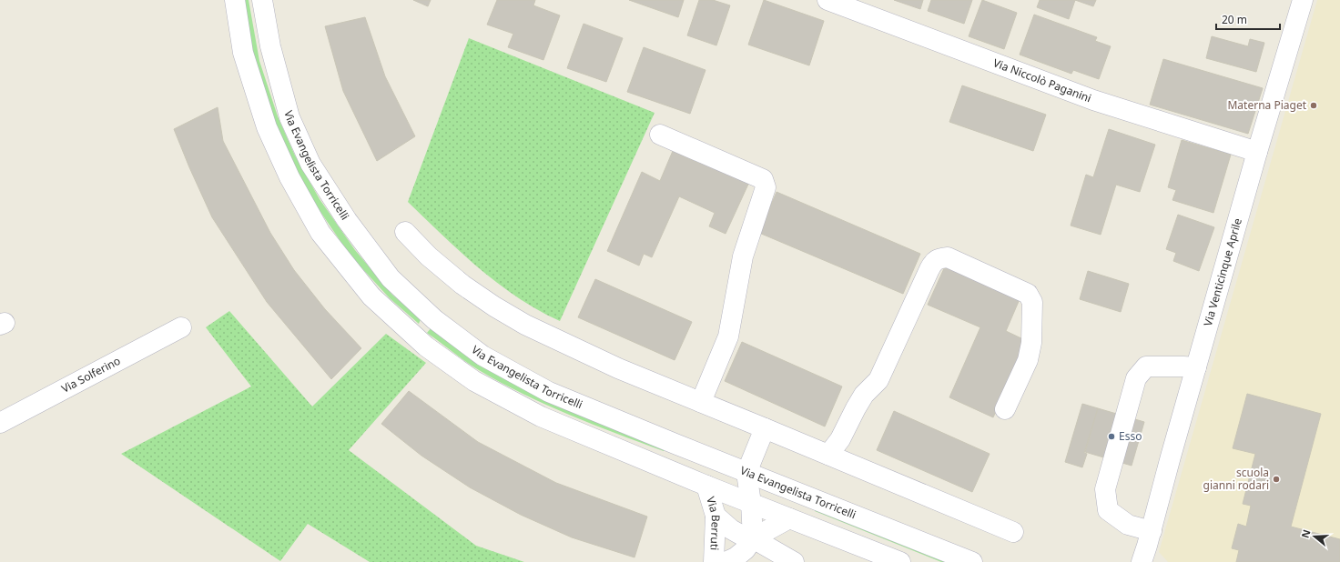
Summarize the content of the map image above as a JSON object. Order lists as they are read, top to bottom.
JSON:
{
  "streets": {
    "street": [
      "Via Niccolò Paganini",
      "Via Evangelista Torricelli",
      "Via Venticinque Aprile",
      "Via Solferino",
      "Via Berruti"
    ]
  },
  "crossings": [
    ["Via Niccolò Paganini", "Via Venticinque Aprile"]
  ],
  "places": ["Materna Piaget", "Esso", "scuola gianni rodari"],
  "scale_bar": "20 m",
  "north": "left"
}
